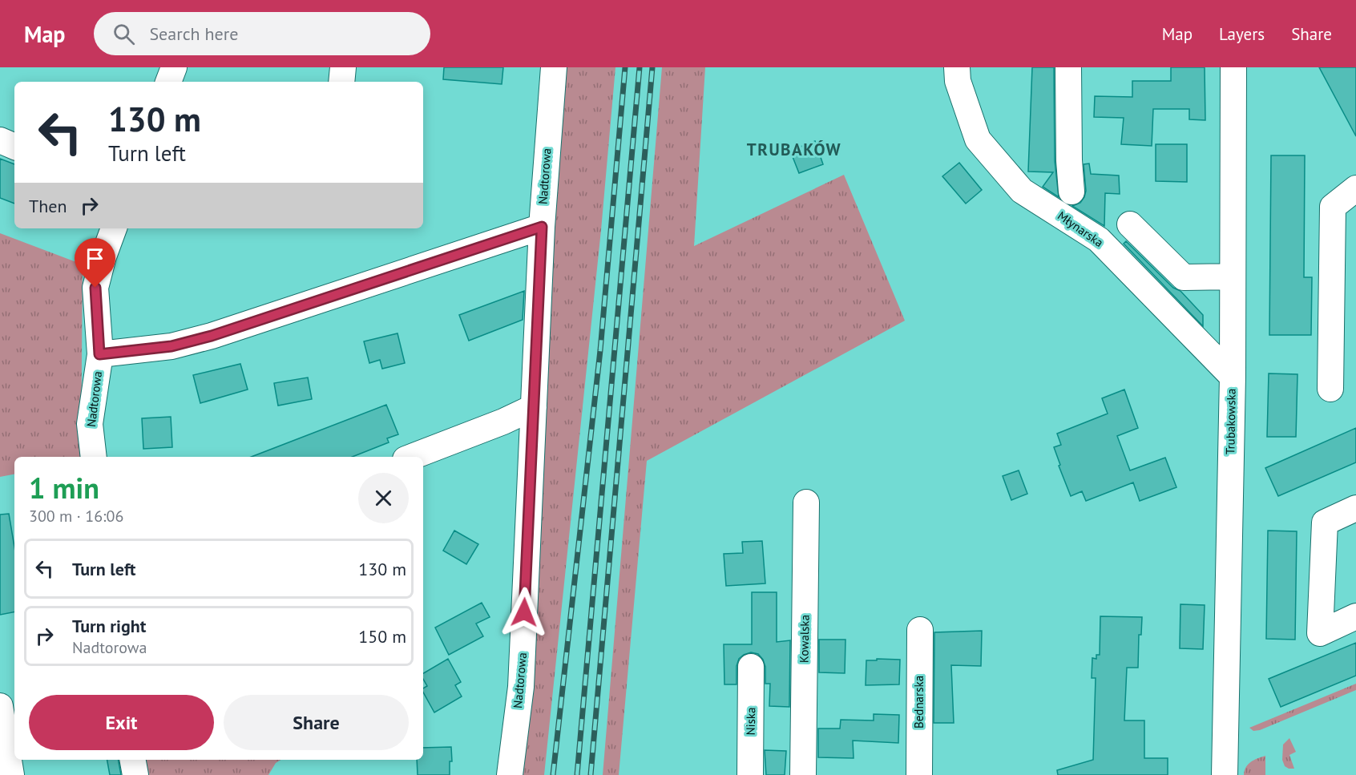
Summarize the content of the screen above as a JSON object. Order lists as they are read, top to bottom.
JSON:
{
  "streets": {
    "street": [
      "Nadtorowa",
      "Młynarska",
      "Trubakowska",
      "Kowalska",
      "Bednarska",
      "Niska"
    ]
  },
  "crossings": [
    ["Młynarska", "Trubakowska"]
  ],
  "districts": ["TRUBAKÓW"],
  "page": {
    "header": "Map",
    "search": "Search here",
    "nav": ["Map", "Layers", "Share"],
    "turn": ["130 m", "Turn left"],
    "then": "Then",
    "heading": ["1 min", "300 m · 16:06"],
    "list": [
      {
        "name": "Turn left",
        "value": "130 m"
      },
      {
        "name": "Turn right",
        "note": "Nadtorowa",
        "value": "150 m"
      }
    ],
    "buttons": ["Exit", "Share"]
  }
}
